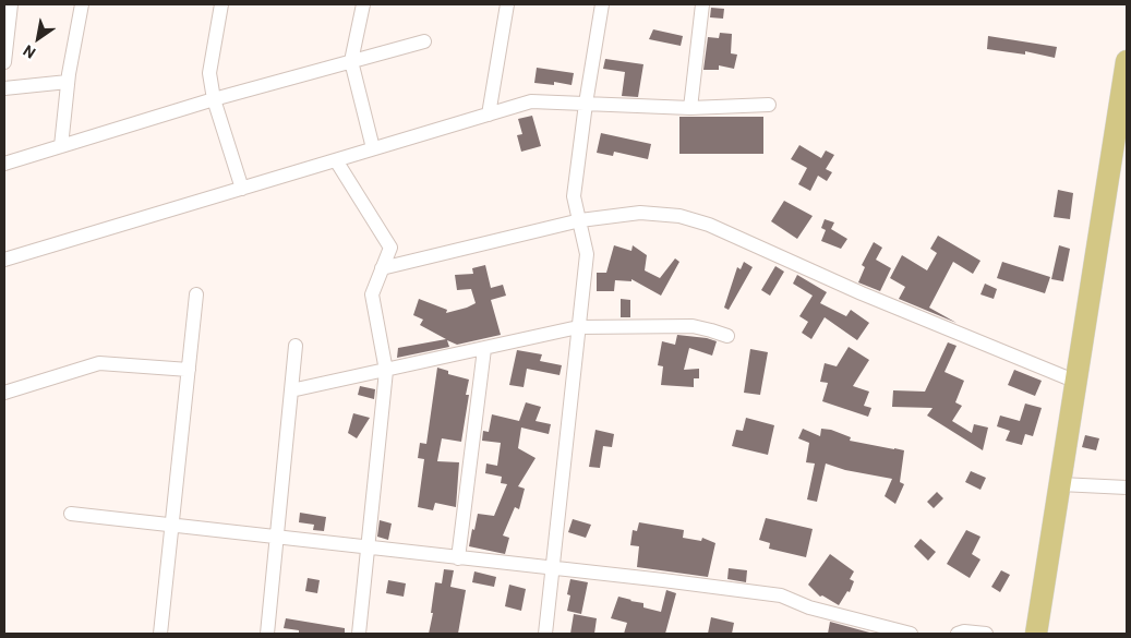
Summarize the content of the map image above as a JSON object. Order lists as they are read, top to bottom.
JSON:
{
  "north": "bottom left"
}
